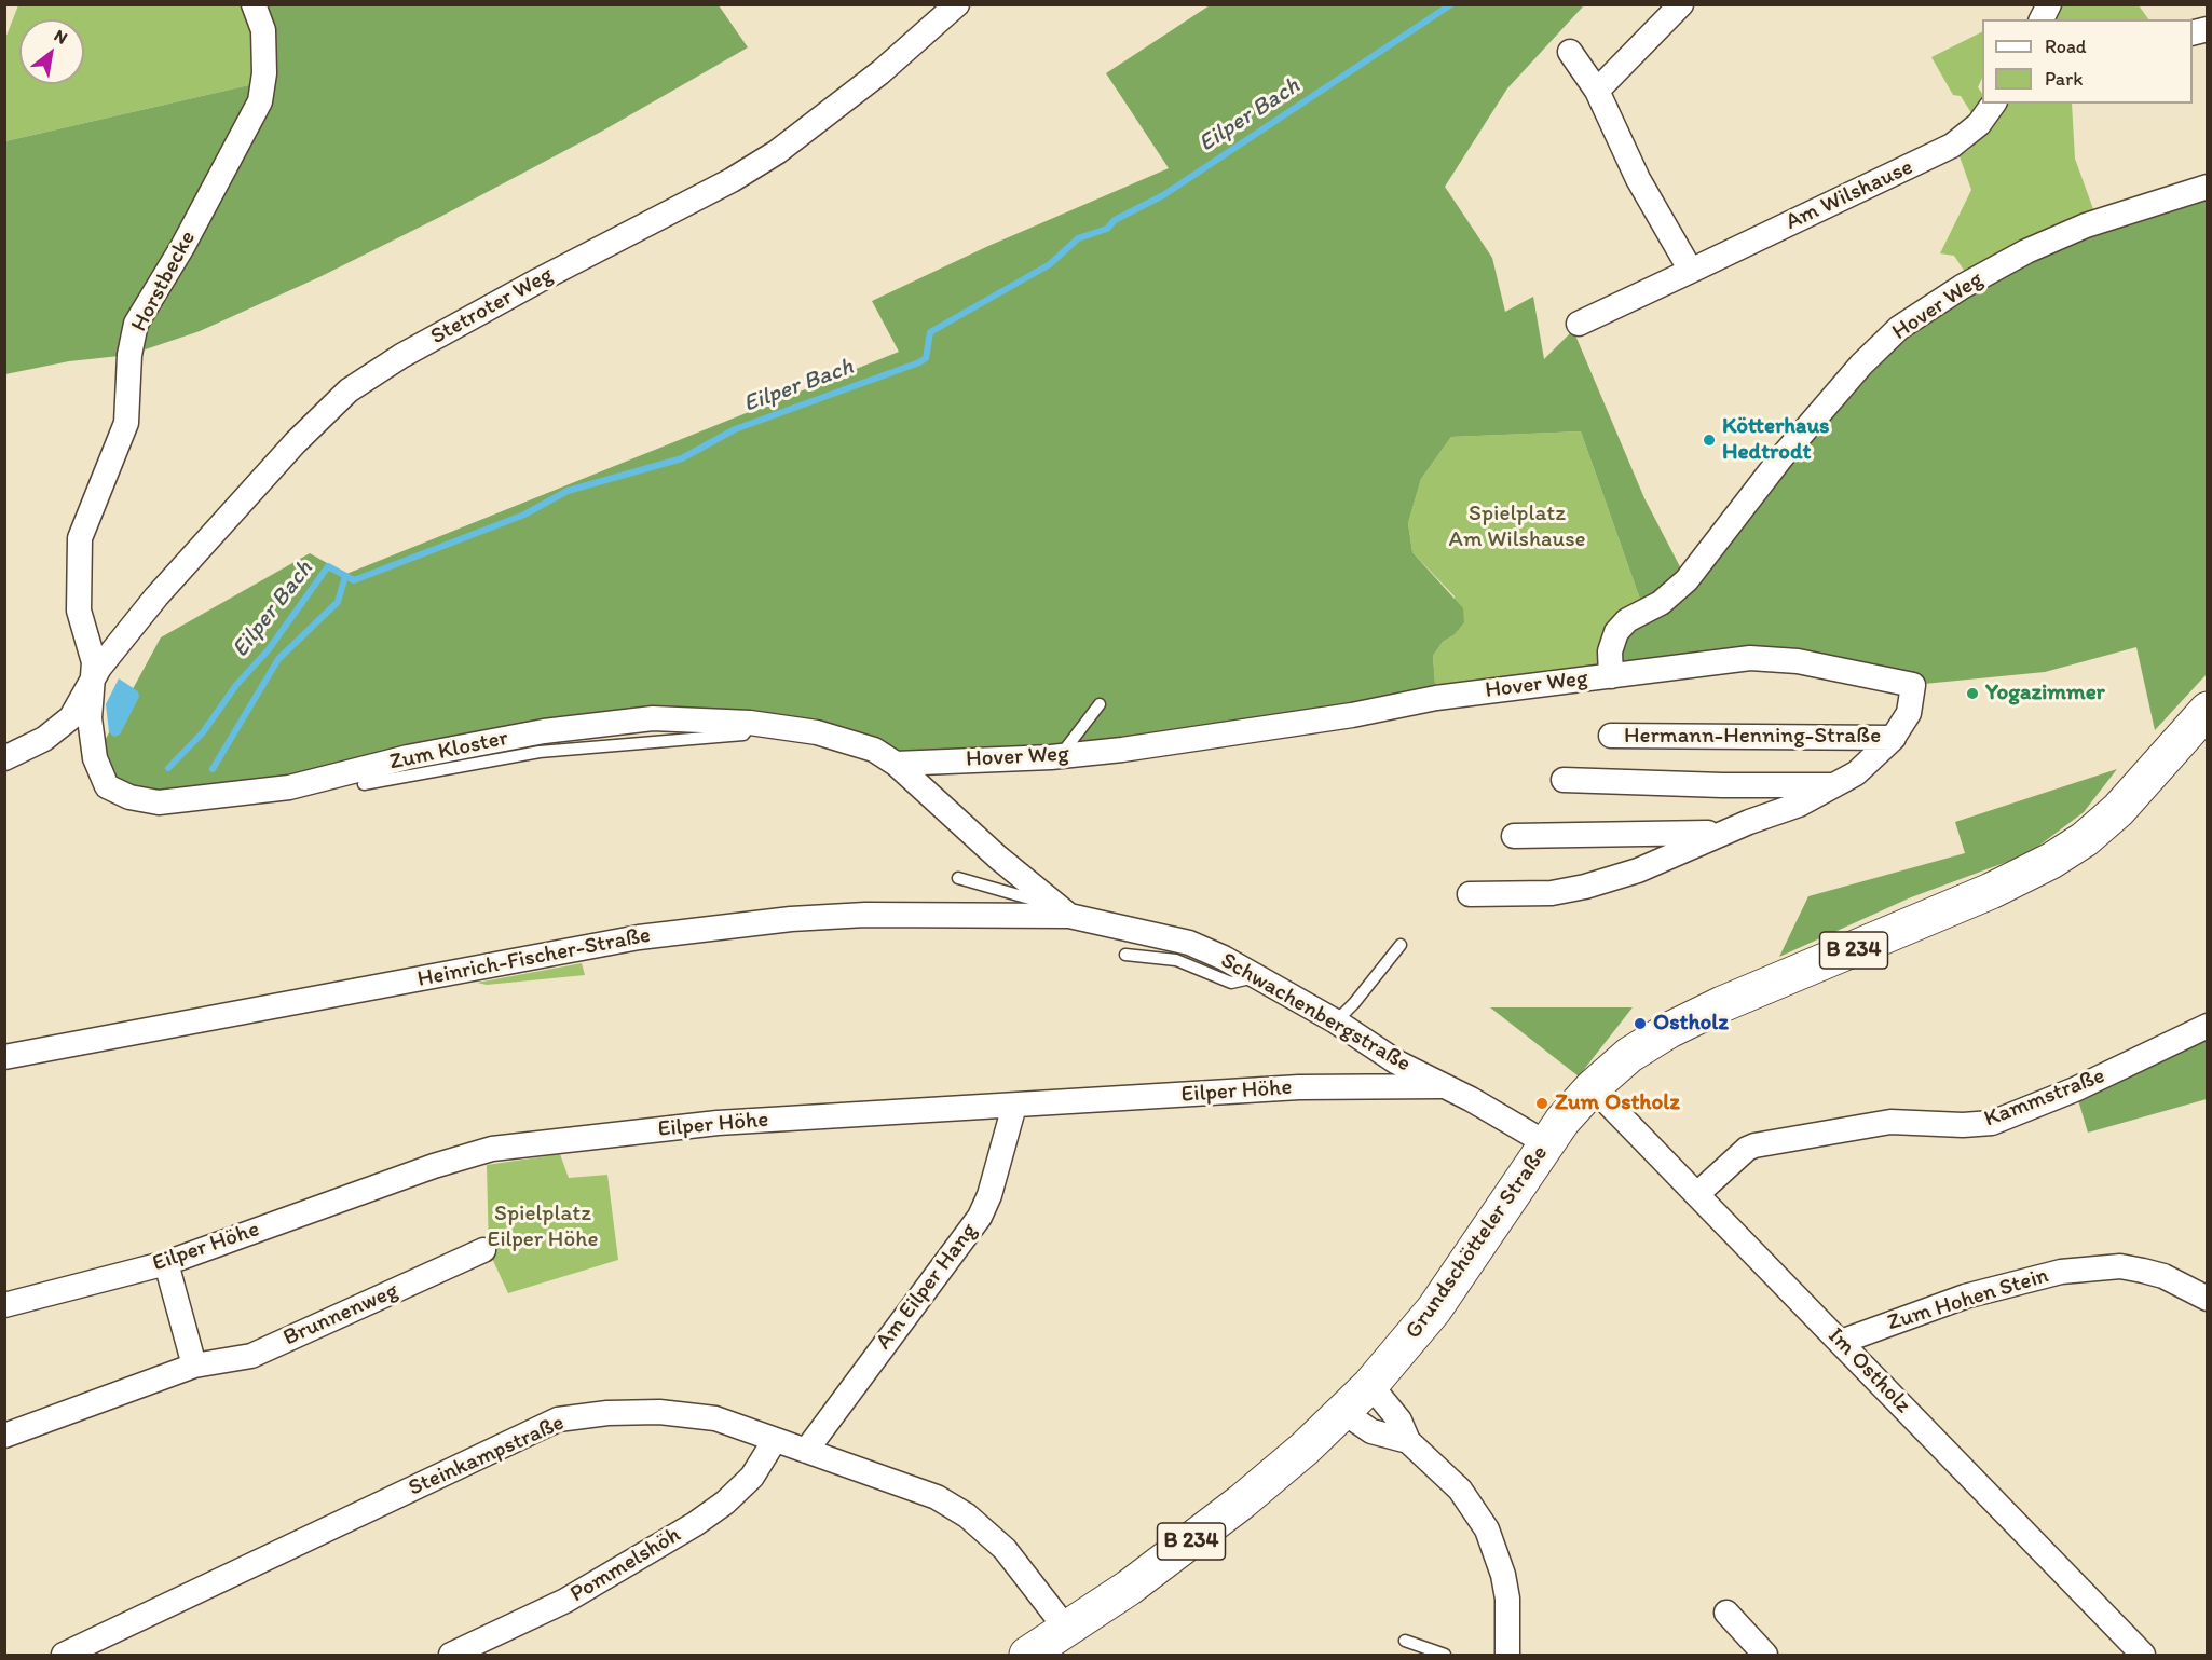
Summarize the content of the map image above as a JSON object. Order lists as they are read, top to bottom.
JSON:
{
  "streets": {
    "main road": ["B 234", "Grundschötteler Straße"],
    "street": [
      "Am Wilshause",
      "Horstbecke",
      "Stetroter Weg",
      "Hover Weg",
      "Hermann-Henning-Straße",
      "Zum Kloster",
      "Heinrich-Fischer-Straße",
      "Schwachenbergstraße",
      "Eilper Höhe",
      "Kammstraße",
      "Am Eilper Hang",
      "Zum Hohen Stein",
      "Brunnenweg",
      "Im Ostholz",
      "Steinkampstraße",
      "Pommelshöh"
    ]
  },
  "crossings": [
    ["Horstbecke", "Stetroter Weg"],
    ["Horstbecke", "Zum Kloster"],
    ["Stetroter Weg", "Zum Kloster"],
    ["Hover Weg", "Hermann-Henning-Straße"],
    ["Hover Weg", "Zum Kloster"],
    ["Hover Weg", "Schwachenbergstraße"],
    ["Zum Kloster", "Schwachenbergstraße"],
    ["Heinrich-Fischer-Straße", "Schwachenbergstraße"],
    ["Schwachenbergstraße", "Eilper Höhe"],
    ["Schwachenbergstraße", "Grundschötteler Straße"],
    ["Eilper Höhe", "Am Eilper Hang"],
    ["Kammstraße", "Im Ostholz"],
    ["Grundschötteler Straße", "Im Ostholz"],
    ["Grundschötteler Straße", "Steinkampstraße"],
    ["Am Eilper Hang", "Steinkampstraße"],
    ["Zum Hohen Stein", "Im Ostholz"],
    ["Steinkampstraße", "Pommelshöh"]
  ],
  "water": ["Eilper Bach"],
  "parks": ["Spielplatz Am Wilshause", "Spielplatz Eilper Höhe"],
  "places": [
    "Kötterhaus Hedtrodt",
    "Yogazimmer",
    "Ostholz",
    "Zum Ostholz"
  ],
  "legend": ["Road", "Park"],
  "north": "top right"
}
